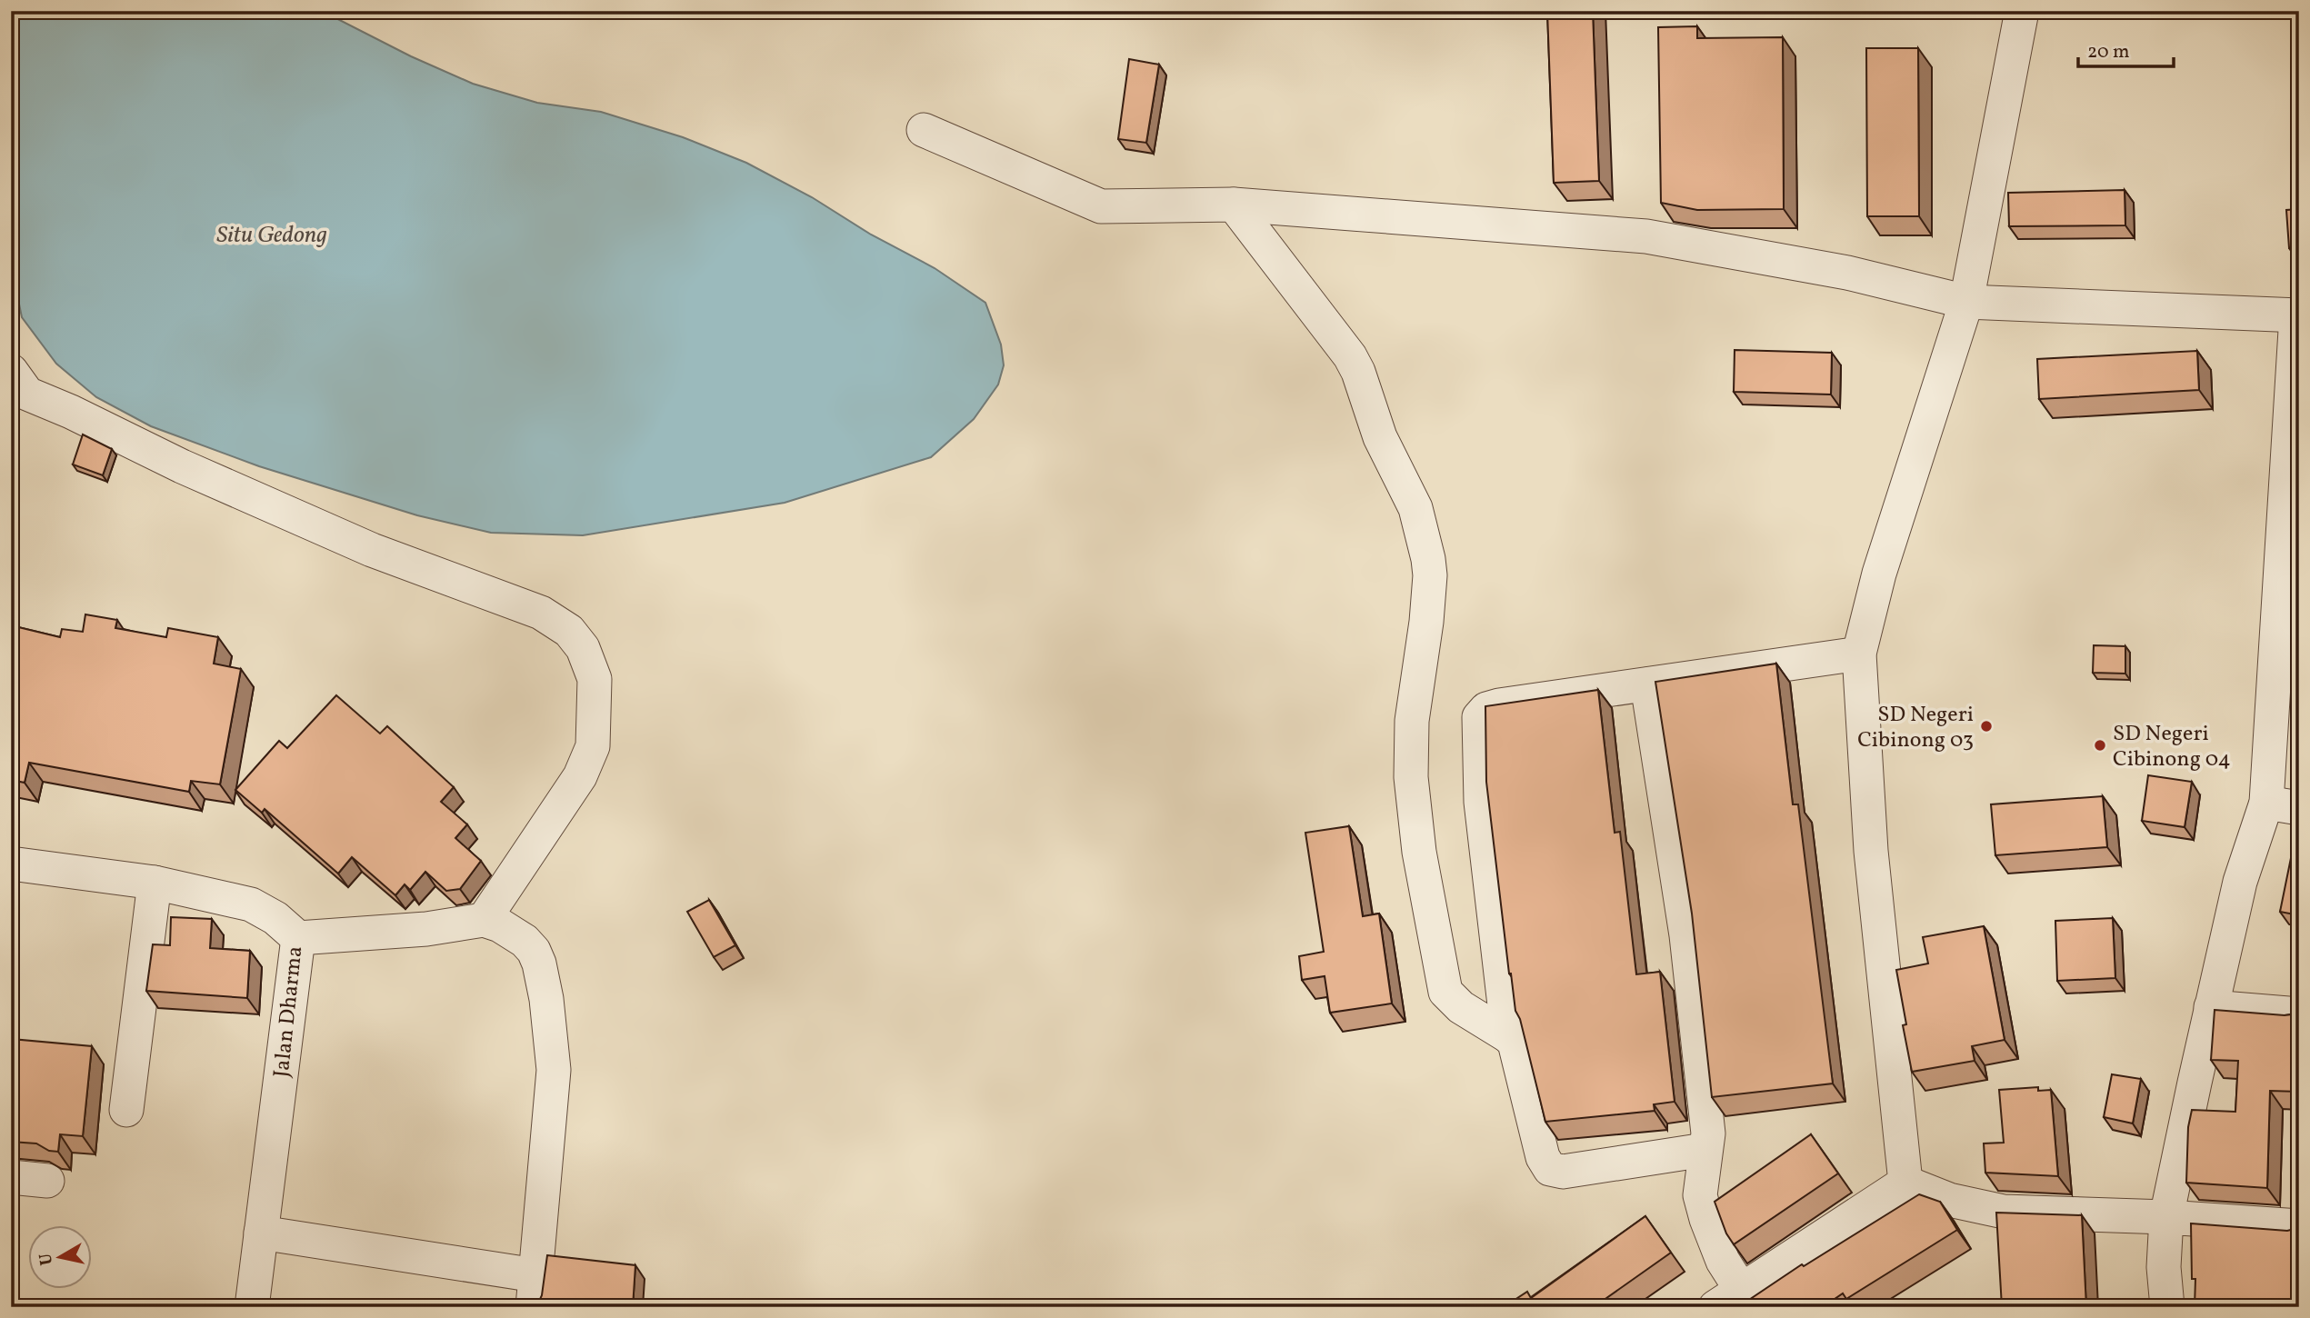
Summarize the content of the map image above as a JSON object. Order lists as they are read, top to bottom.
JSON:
{
  "streets": {
    "street": ["Jalan Dharma"]
  },
  "water": ["Situ Gedong"],
  "places": ["SD Negeri Cibinong 03", "SD Negeri Cibinong 04"],
  "scale_bar": "20 m",
  "north": "left"
}
